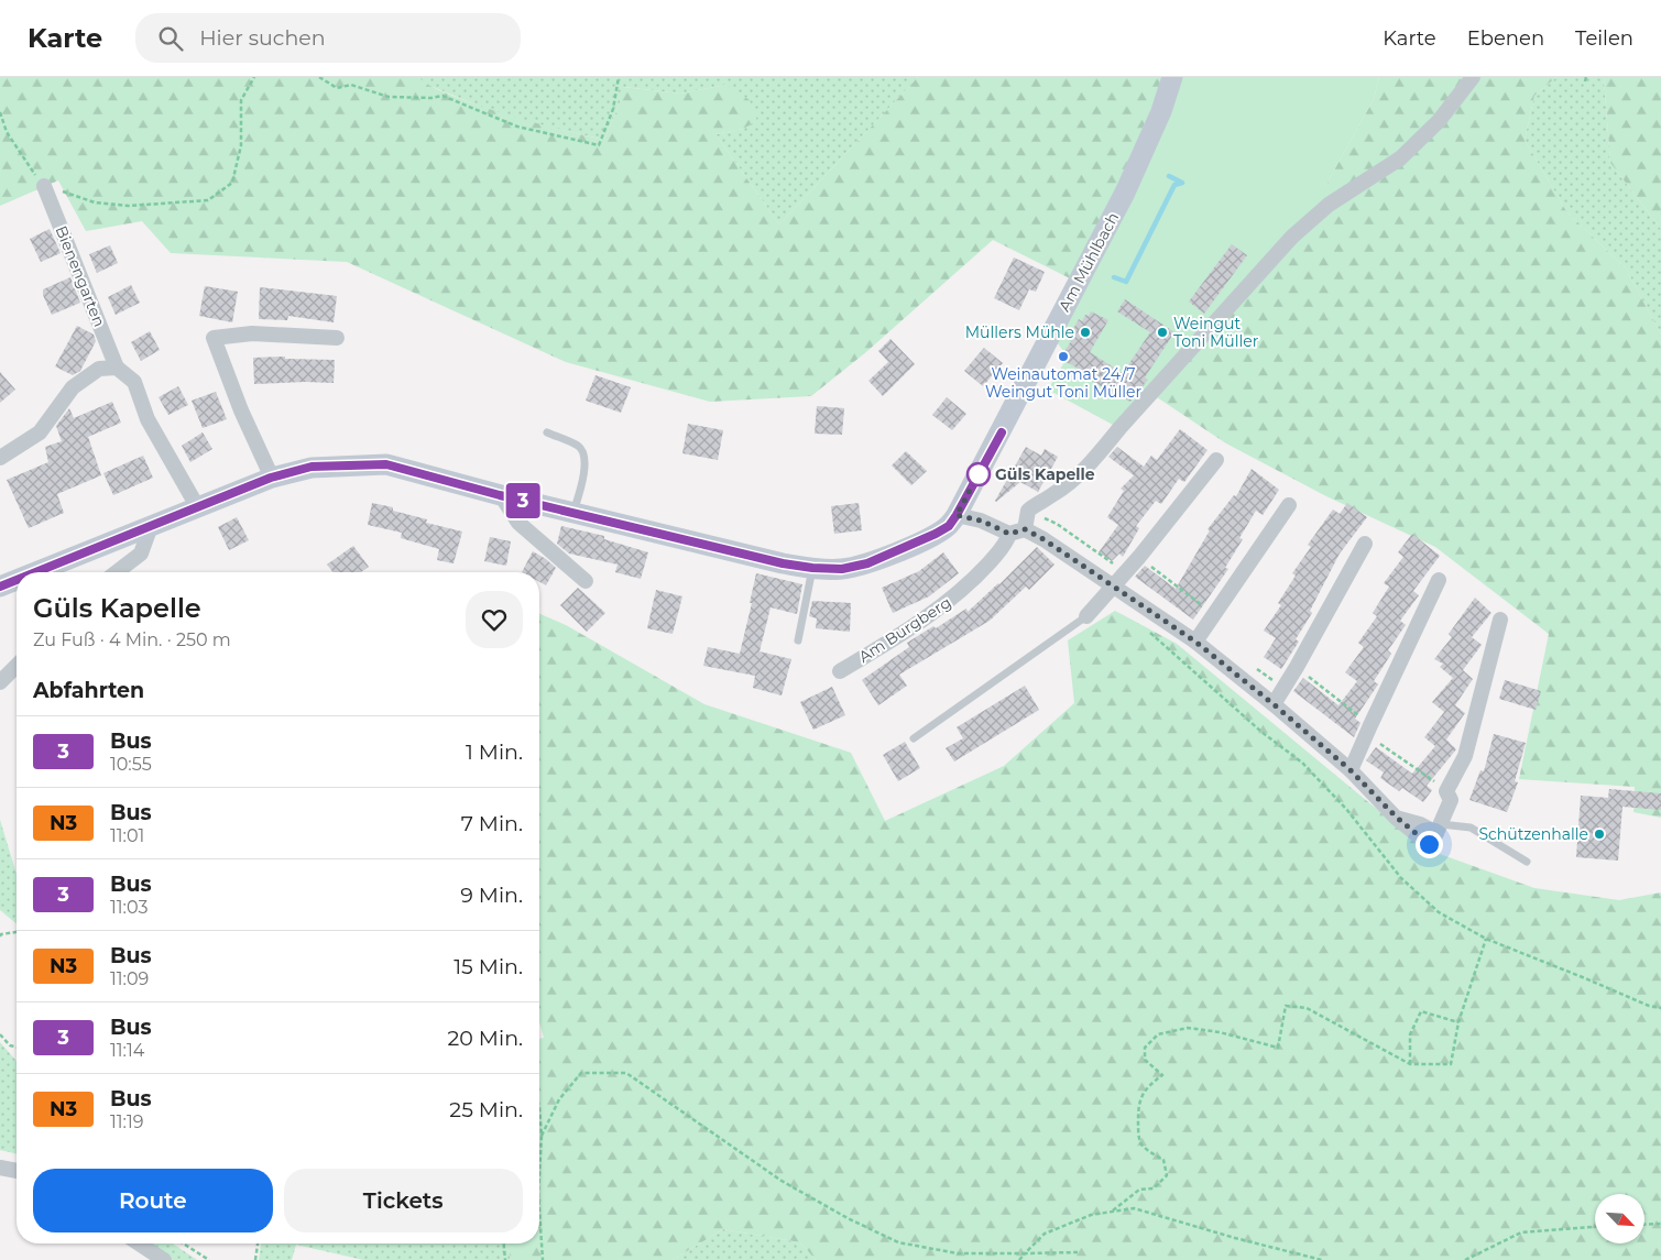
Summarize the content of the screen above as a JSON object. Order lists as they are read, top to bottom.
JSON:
{
  "streets": {
    "street": ["Am Mühlbach", "Bienengarten", "Am Burgberg"]
  },
  "crossings": [
    ["Am Mühlbach", "Bienengarten"]
  ],
  "places": [
    "Müllers Mühle",
    "Weingut Toni Müller",
    "Weinautomat 24/7 Weingut Toni Müller",
    "Güls Kapelle",
    "Schützenhalle"
  ],
  "lines": ["bus line 3"],
  "north": "bottom right",
  "page": {
    "header": "Karte",
    "search": "Hier suchen",
    "nav": ["Karte", "Ebenen", "Teilen"],
    "on_map": "3",
    "heading": [
      ["Güls Kapelle", "Zu Fuß · 4 Min. · 250 m"],
      "Abfahrten"
    ],
    "list": [
      {
        "mark": "3",
        "name": "Bus",
        "note": "10:55",
        "value": "1 Min."
      },
      {
        "mark": "N3",
        "name": "Bus",
        "note": "11:01",
        "value": "7 Min."
      },
      {
        "mark": "3",
        "name": "Bus",
        "note": "11:03",
        "value": "9 Min."
      },
      {
        "mark": "N3",
        "name": "Bus",
        "note": "11:09",
        "value": "15 Min."
      },
      {
        "mark": "3",
        "name": "Bus",
        "note": "11:14",
        "value": "20 Min."
      },
      {
        "mark": "N3",
        "name": "Bus",
        "note": "11:19",
        "value": "25 Min."
      }
    ],
    "buttons": ["Route", "Tickets"]
  }
}
